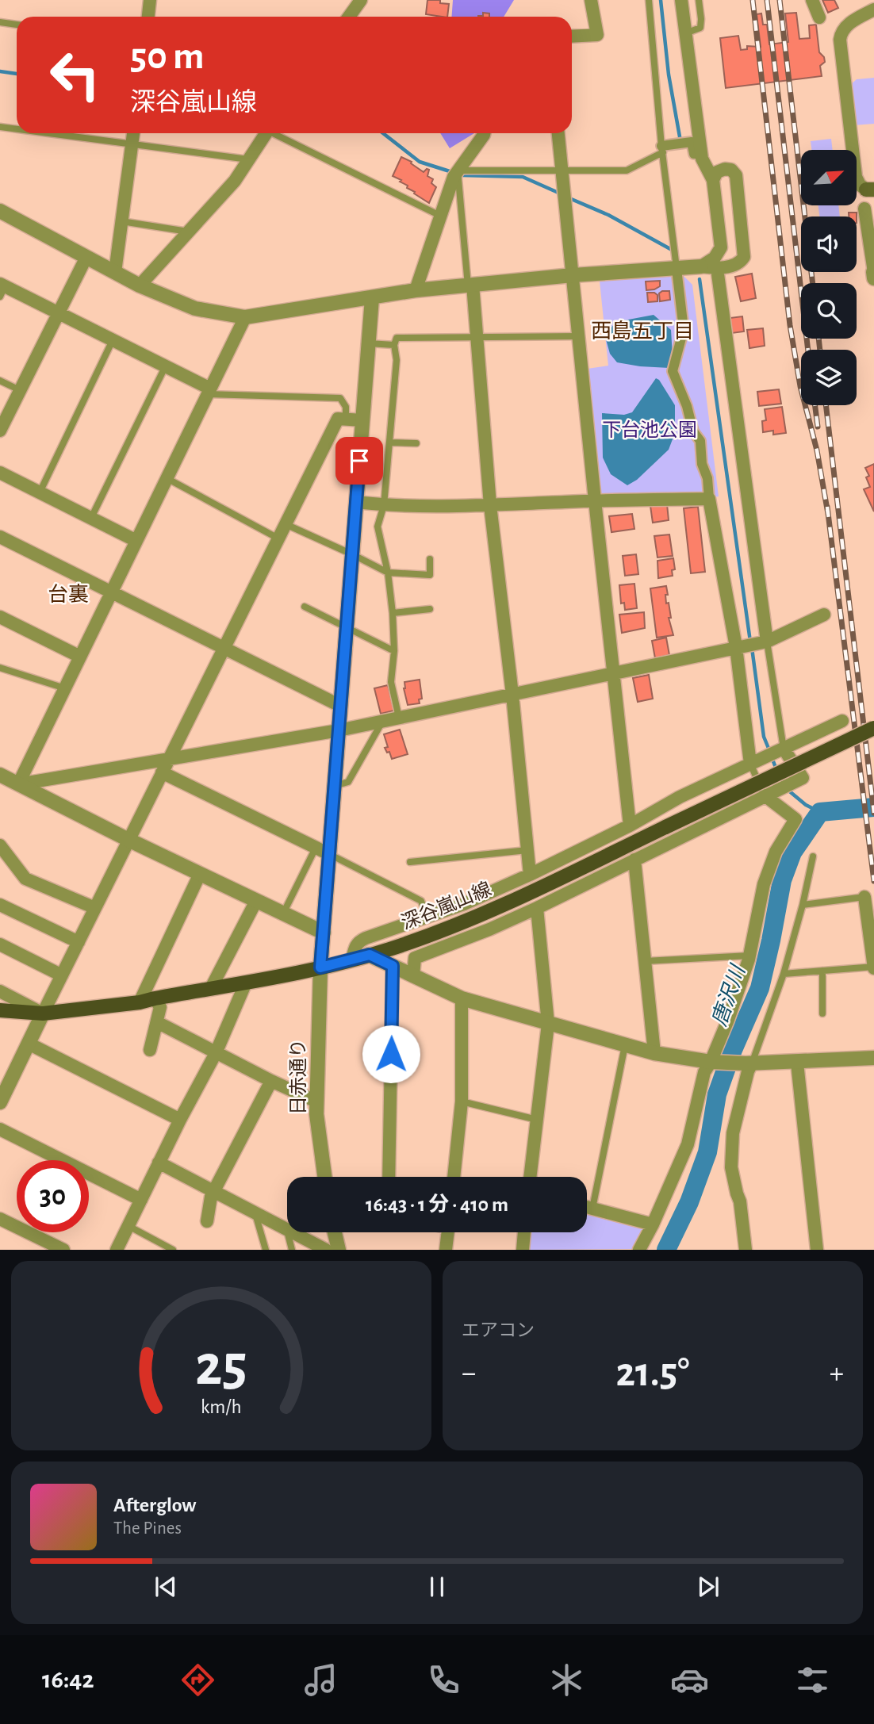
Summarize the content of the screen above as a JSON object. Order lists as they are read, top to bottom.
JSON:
{
  "streets": {
    "main road": ["深谷嵐山線"],
    "street": ["日赤通り"]
  },
  "crossings": [
    ["深谷嵐山線", "日赤通り"]
  ],
  "districts": ["西島五丁目", "台裏"],
  "water": ["唐沢川"],
  "parks": ["下台池公園"],
  "north": "top right",
  "page": {
    "turn": ["50 m", "深谷嵐山線"],
    "limit": "30",
    "trip": "16:43 · 1 分 · 410 m",
    "tile": "エアコン",
    "heat": ["−", "21.5°", "+"],
    "song": ["Afterglow", "The Pines"],
    "tabs": "16:42",
    "gauge": ["25", "km/h"]
  }
}
